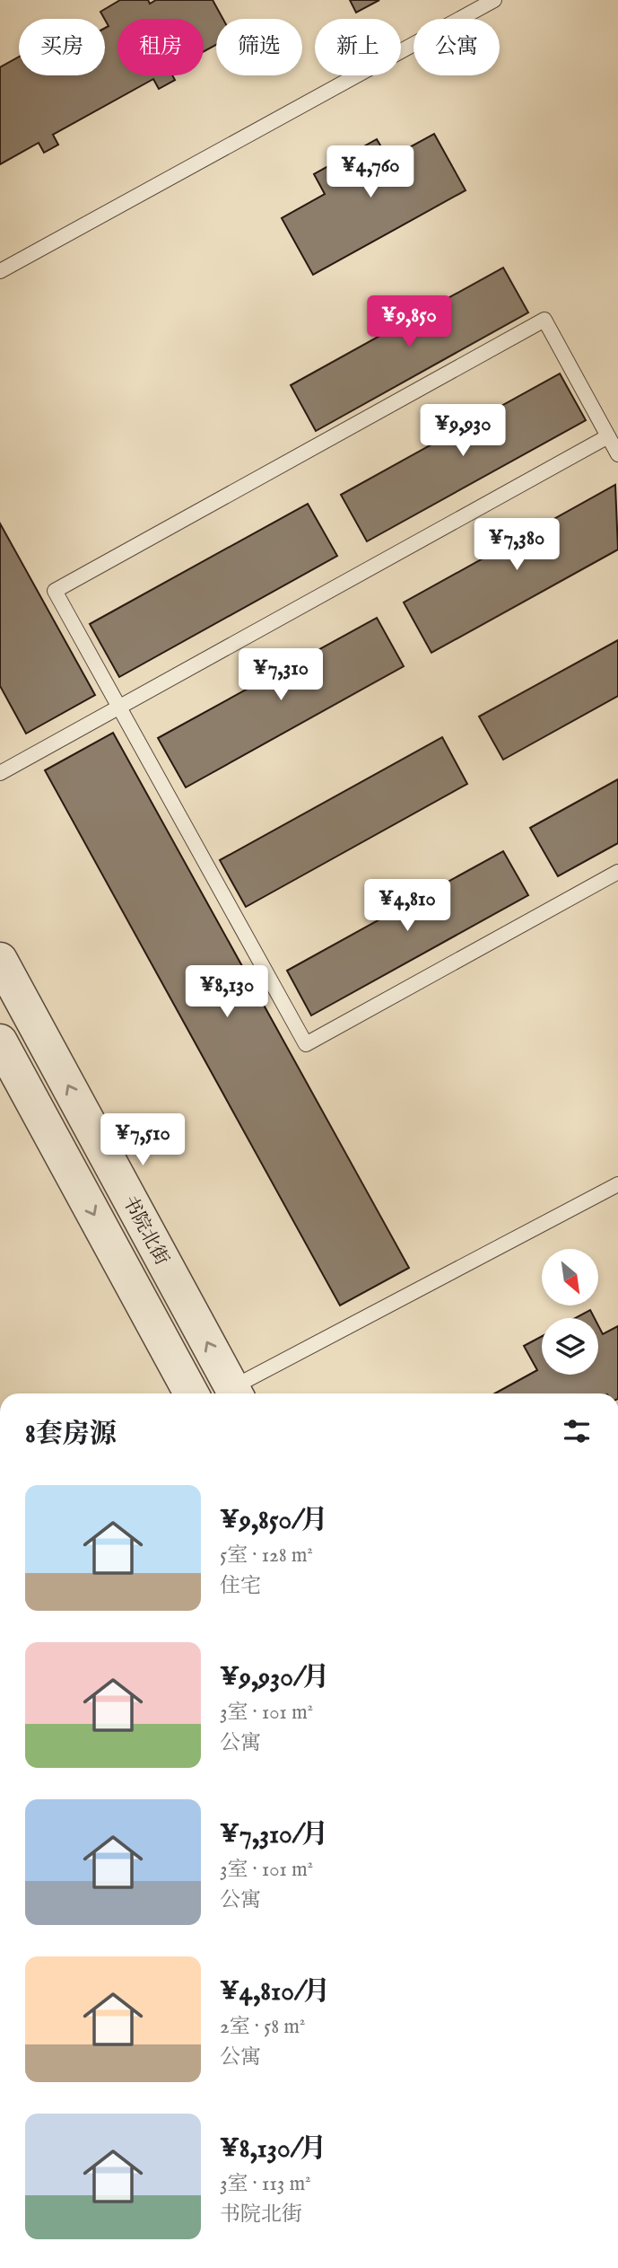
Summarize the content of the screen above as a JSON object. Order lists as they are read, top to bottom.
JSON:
{
  "streets": {
    "street": ["书院北街"]
  },
  "north": "bottom right",
  "page": {
    "chip": [
      "买房",
      "租房",
      "筛选",
      "新上",
      "公寓"
    ],
    "price": [
      "¥4,760",
      "¥9,850",
      "¥9,930",
      "¥7,380",
      "¥7,310",
      "¥4,810",
      "¥8,130",
      "¥7,510"
    ],
    "heading": "8套房源",
    "list": [
      {
        "name": "¥9,850/月",
        "note": "5室 · 128 m² · 住宅"
      },
      {
        "name": "¥9,930/月",
        "note": "3室 · 101 m² · 公寓"
      },
      {
        "name": "¥7,310/月",
        "note": "3室 · 101 m² · 公寓"
      },
      {
        "name": "¥4,810/月",
        "note": "2室 · 58 m² · 公寓"
      },
      {
        "name": "¥8,130/月",
        "note": "3室 · 113 m² · 书院北街"
      }
    ]
  }
}
